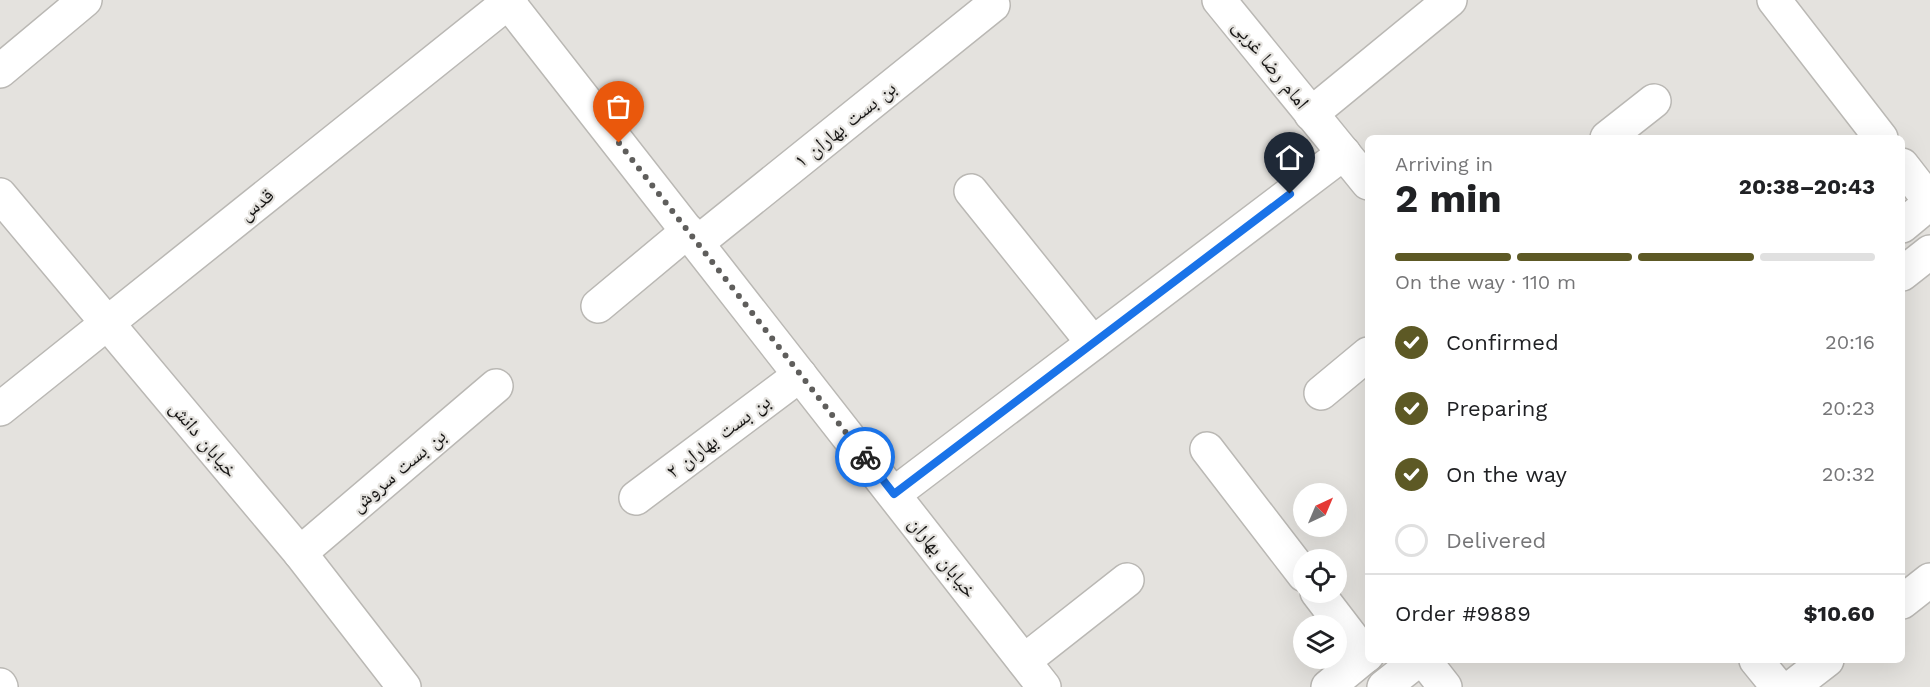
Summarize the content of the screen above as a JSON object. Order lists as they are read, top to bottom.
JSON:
{
  "streets": {
    "street": [
      "امام رضا غربی",
      "بن بست بهاران ۱",
      "قدس",
      "بن بست بهاران ۲",
      "خیابان دانش",
      "بن بست سروش",
      "خیابان بهاران"
    ]
  },
  "crossings": [
    ["بن بست بهاران ۱", "خیابان بهاران"],
    ["قدس", "خیابان دانش"],
    ["قدس", "خیابان بهاران"],
    ["بن بست بهاران ۲", "خیابان بهاران"],
    ["خیابان دانش", "بن بست سروش"]
  ],
  "north": "top right",
  "page": {
    "heading": ["2 min", "Arriving in", "20:38–20:43"],
    "panel": ["Order #9889", "$10.60"],
    "bar": "On the way · 110 m",
    "list": [
      ["Confirmed", "20:16"],
      ["Preparing", "20:23"],
      ["On the way", "20:32"],
      "Delivered"
    ]
  }
}
